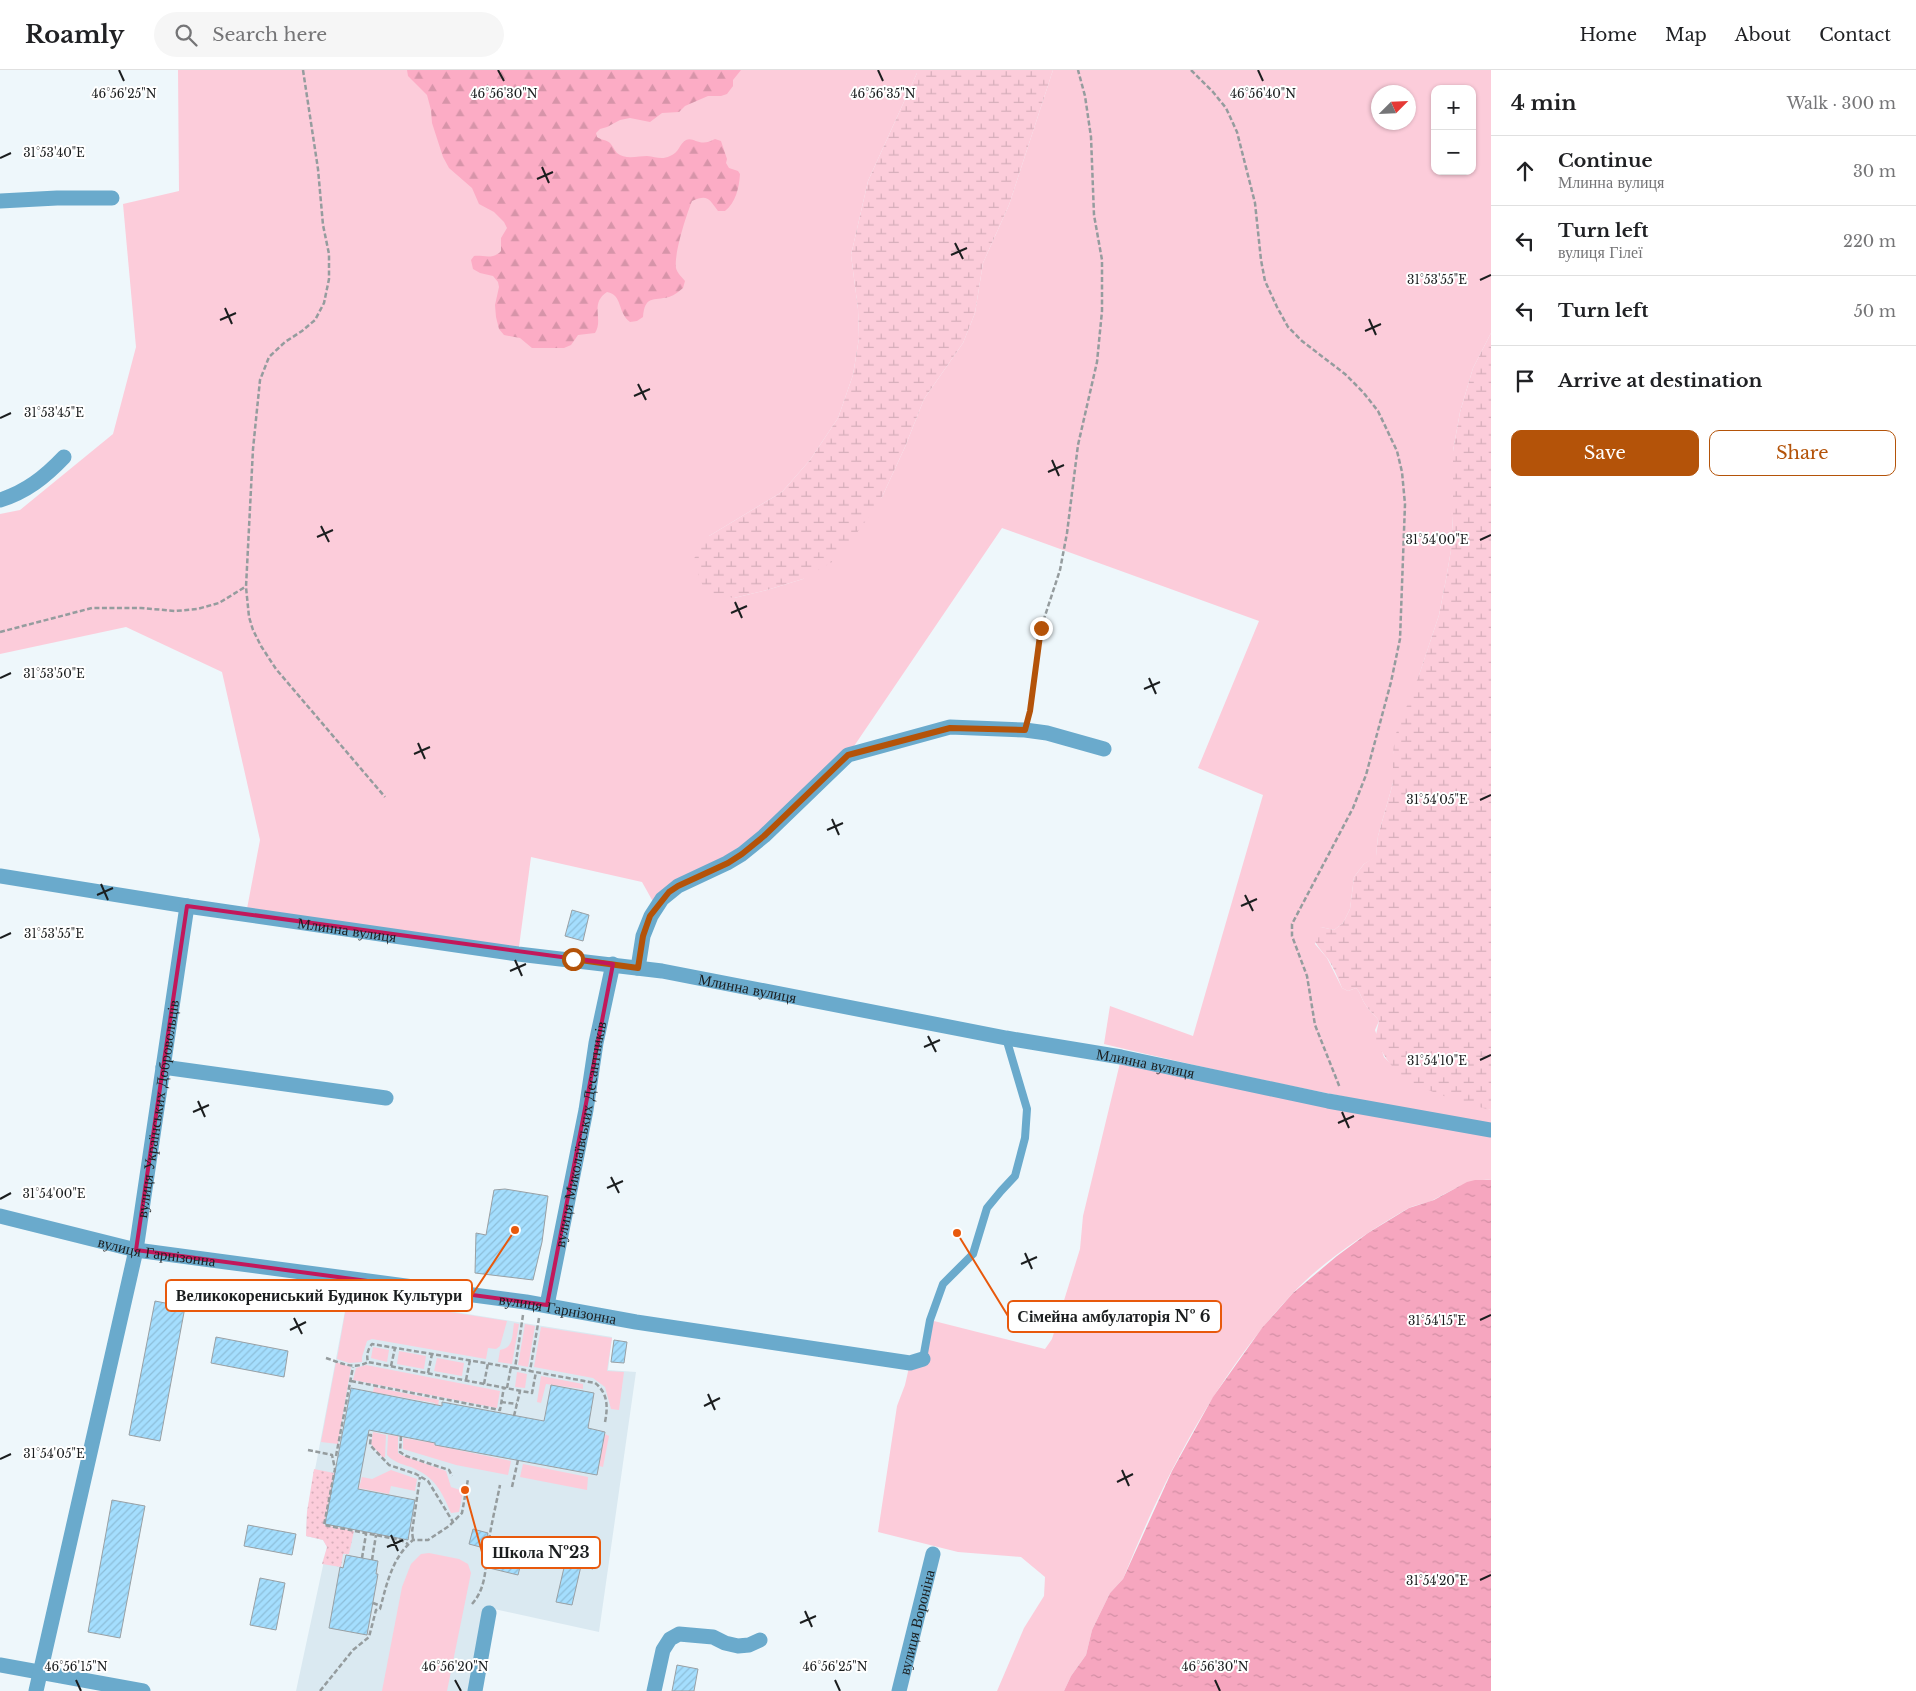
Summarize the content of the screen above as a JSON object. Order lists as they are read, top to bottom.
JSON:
{
  "streets": {
    "street": [
      "Млинна вулиця",
      "вулиця Українських Добровольців",
      "вулиця Миколаївських Десантників",
      "вулиця Гарнізонна",
      "вулиця Вороніна"
    ]
  },
  "crossings": [
    ["Млинна вулиця", "вулиця Українських Добровольців"],
    ["Млинна вулиця", "вулиця Миколаївських Десантників"],
    ["вулиця Українських Добровольців", "вулиця Гарнізонна"],
    ["вулиця Миколаївських Десантників", "вулиця Гарнізонна"]
  ],
  "places": ["Великокорениський Будинок Культури", "Сімейна амбулаторія № 6", "Школа №23"],
  "north": "top right",
  "page": {
    "header": "Roamly",
    "search": "Search here",
    "nav": [
      "Home",
      "Map",
      "About",
      "Contact"
    ],
    "heading": ["4 min", "Walk · 300 m"],
    "map_buttons": ["+", "−"],
    "list": [
      ["Continue", "Млинна вулиця", "30 m"],
      ["Turn left", "вулиця Гілеї", "220 m"],
      ["Turn left", "50 m"],
      "Arrive at destination"
    ],
    "buttons": ["Save", "Share"]
  },
  "coordinates": [
    "46°56'25\"N",
    "46°56'30\"N",
    "46°56'35\"N",
    "46°56'40\"N",
    "31°53'40\"E",
    "31°53'55\"E",
    "31°53'45\"E",
    "31°54'00\"E",
    "31°53'50\"E",
    "31°54'05\"E",
    "31°54'10\"E",
    "31°54'15\"E",
    "31°54'20\"E",
    "46°56'15\"N",
    "46°56'20\"N"
  ]
}
